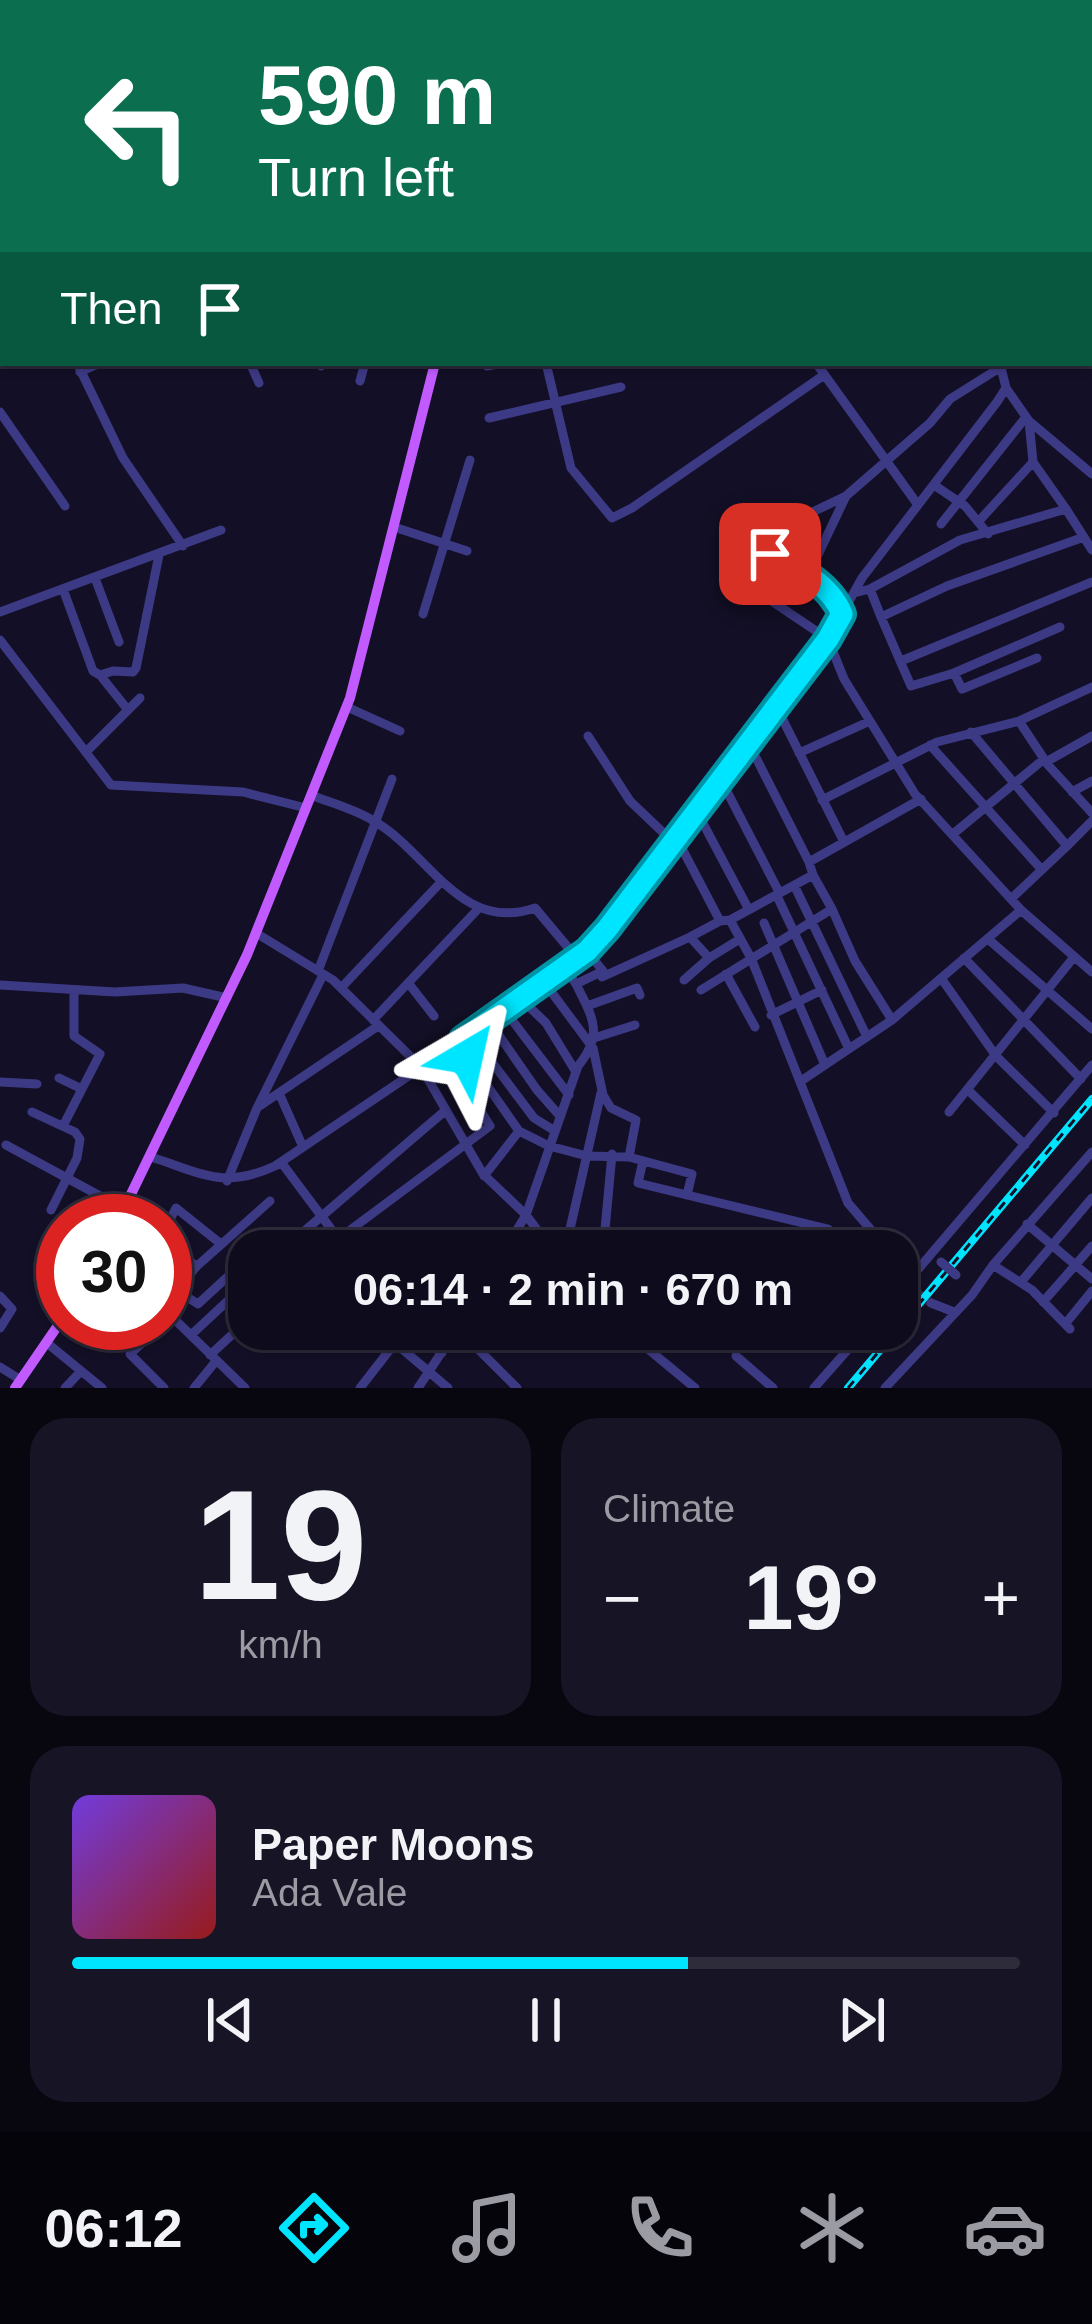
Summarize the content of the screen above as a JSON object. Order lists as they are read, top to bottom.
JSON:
{
  "page": {
    "turn": ["590 m", "Turn left"],
    "then": "Then",
    "limit": "30",
    "trip": "06:14 · 2 min · 670 m",
    "tile": [
      ["19", "km/h"],
      "Climate"
    ],
    "heat": ["−", "19°", "+"],
    "song": ["Paper Moons", "Ada Vale"],
    "tabs": "06:12"
  }
}
